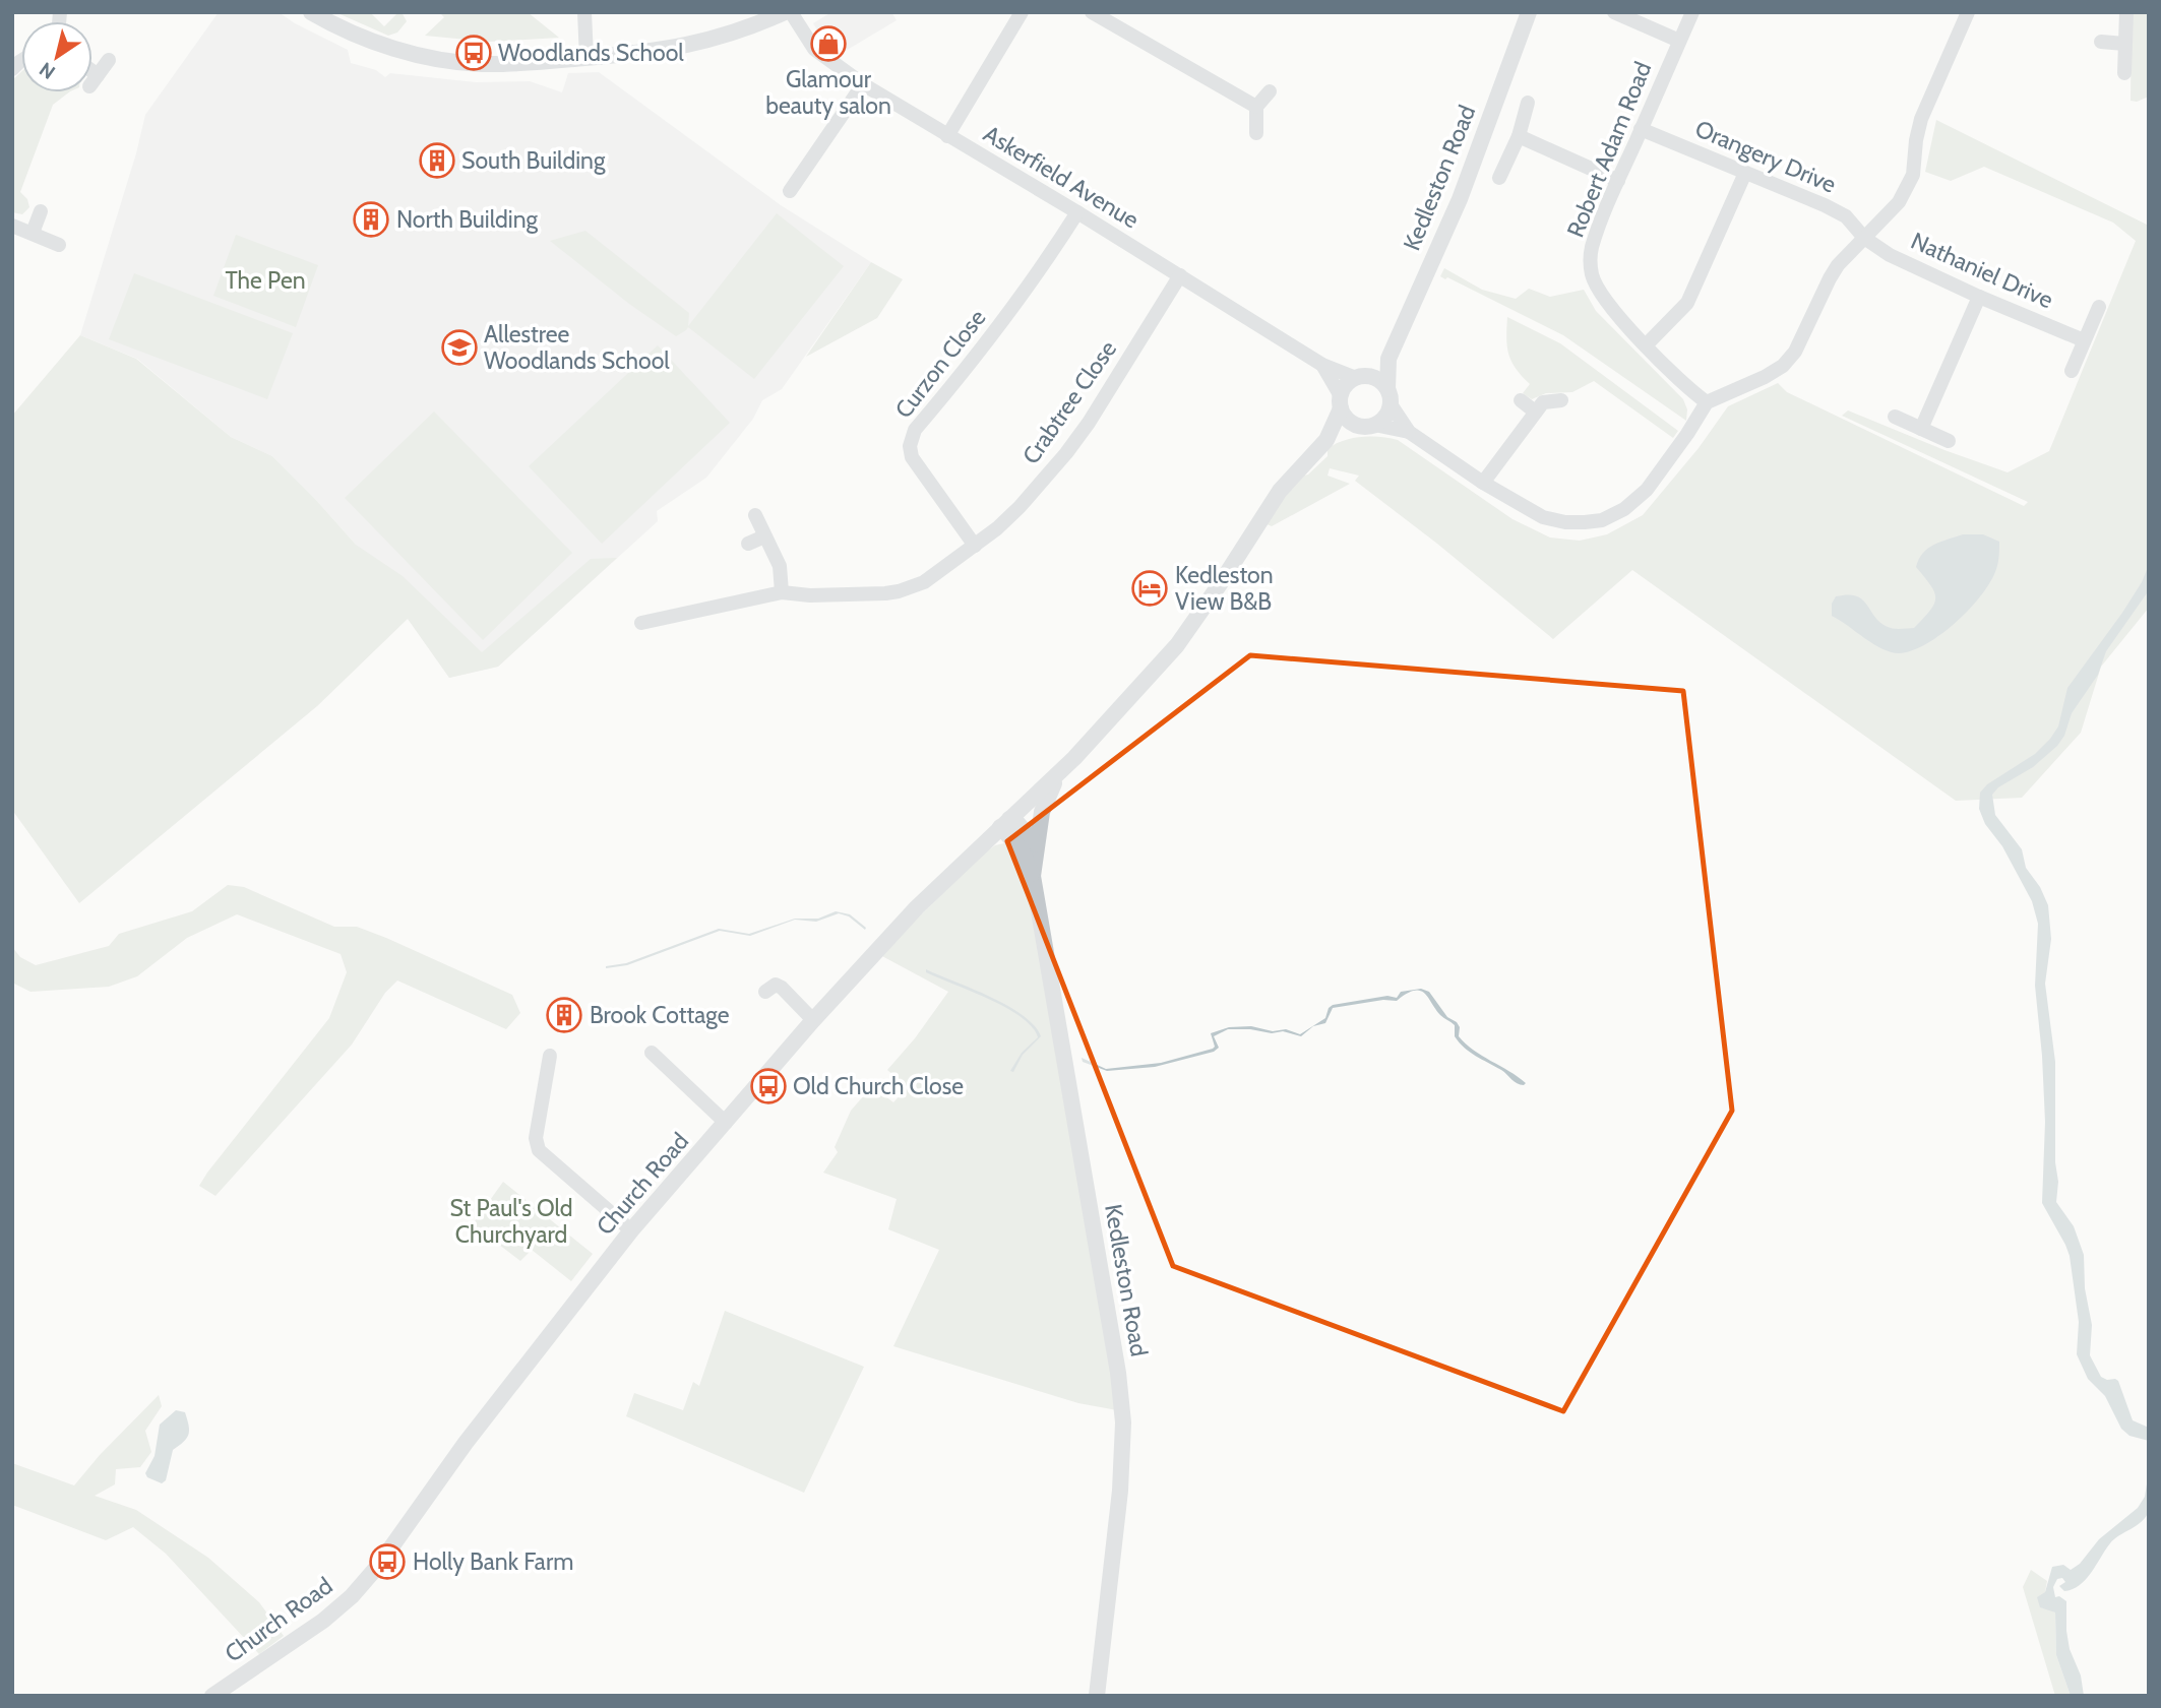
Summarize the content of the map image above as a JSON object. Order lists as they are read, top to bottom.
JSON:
{
  "streets": {
    "street": [
      "Robert Adam Road",
      "Orangery Drive",
      "Askerfield Avenue",
      "Kedleston Road",
      "Nathaniel Drive",
      "Curzon Close",
      "Crabtree Close",
      "Church Road"
    ]
  },
  "crossings": [
    ["Robert Adam Road", "Orangery Drive"],
    ["Orangery Drive", "Nathaniel Drive"],
    ["Askerfield Avenue", "Kedleston Road"],
    ["Askerfield Avenue", "Curzon Close"],
    ["Askerfield Avenue", "Crabtree Close"],
    ["Kedleston Road", "Church Road"],
    ["Curzon Close", "Crabtree Close"]
  ],
  "parks": ["The Pen", "St Paul's Old Churchyard"],
  "places": {
    "shop": ["Glamour beauty salon"],
    "bus stop": ["Woodlands School", "Old Church Close", "Holly Bank Farm"],
    "building": ["South Building", "North Building", "Brook Cottage"],
    "school or university": ["Allestree Woodlands School"],
    "hotel": ["Kedleston View B&B"]
  },
  "north": "bottom left"
}
